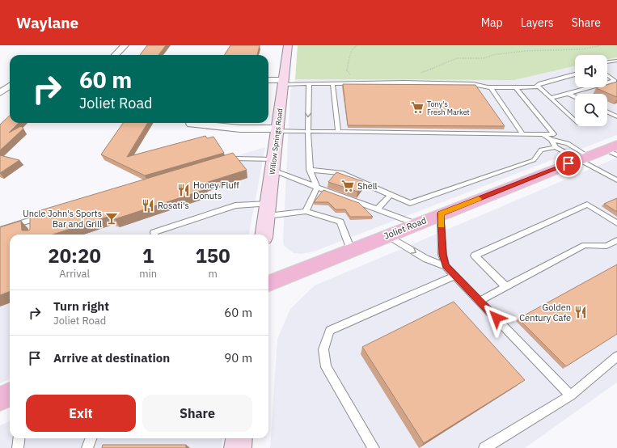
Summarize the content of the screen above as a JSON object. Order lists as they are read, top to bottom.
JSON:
{
  "streets": {
    "main road": ["Willow Springs Road", "Joliet Road"]
  },
  "places": {
    "supermarket": ["Tony's Fresh Market", "Shell"],
    "restaurant": ["Honey Fluff Donuts", "Rosati's", "Golden Century Cafe"],
    "bar": ["Uncle John's Sports Bar and Grill"]
  },
  "page": {
    "header": "Waylane",
    "nav": ["Map", "Layers", "Share"],
    "turn": ["60 m", "Joliet Road"],
    "eta": [
      "20:20",
      "Arrival",
      "1",
      "min",
      "150",
      "m"
    ],
    "list": [
      {
        "name": "Turn right",
        "note": "Joliet Road",
        "value": "60 m"
      },
      {
        "name": "Arrive at destination",
        "value": "90 m"
      }
    ],
    "buttons": ["Exit", "Share"]
  }
}
